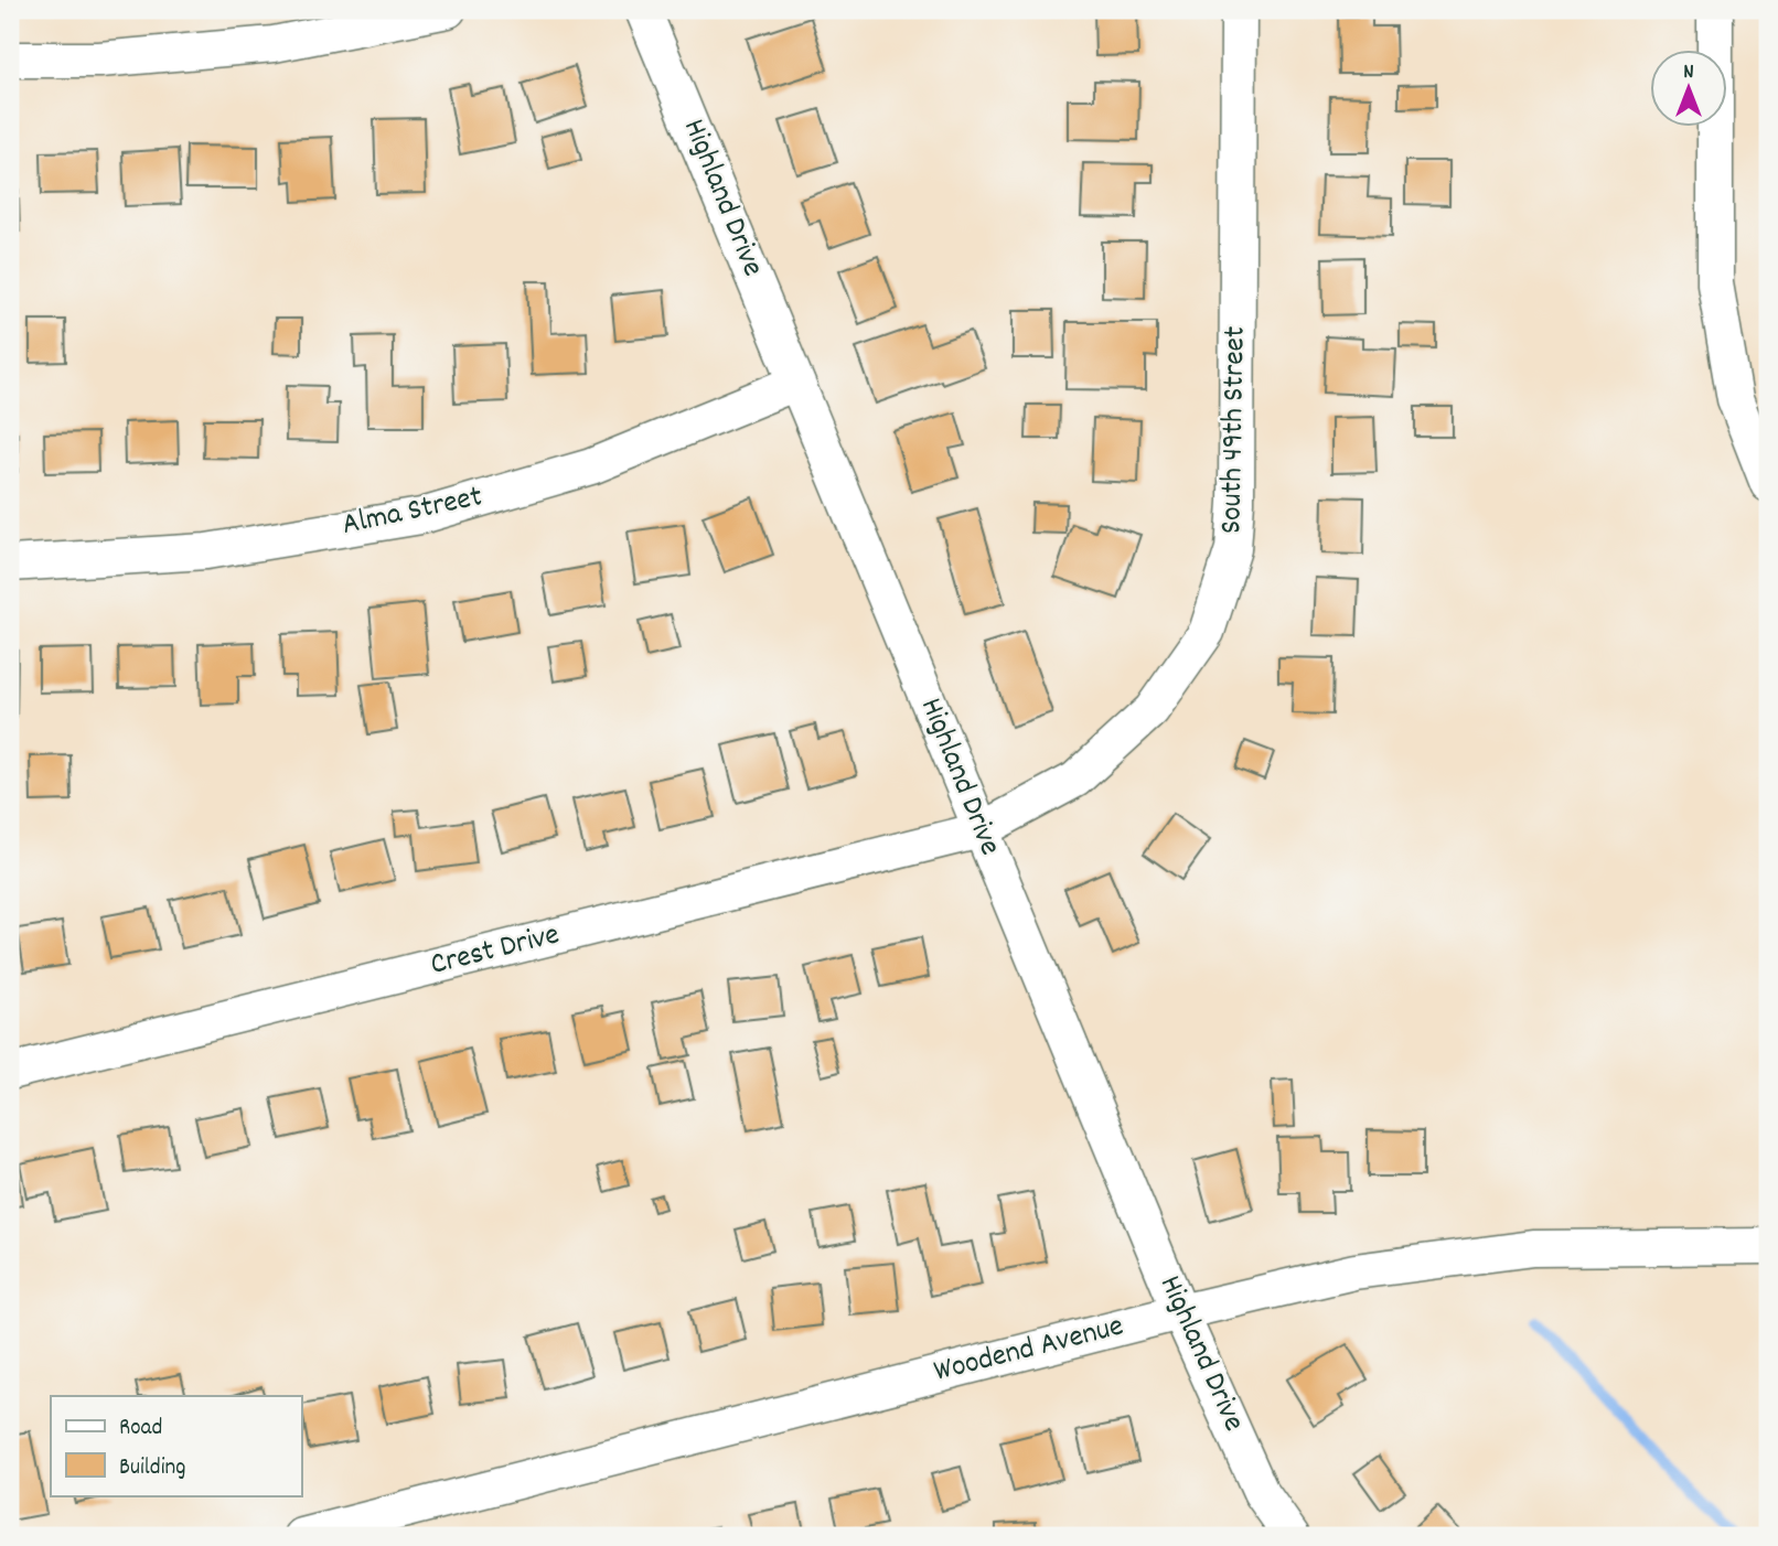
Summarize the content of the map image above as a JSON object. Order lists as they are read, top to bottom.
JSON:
{
  "streets": {
    "street": [
      "Highland Drive",
      "South 49th Street",
      "Alma Street",
      "Crest Drive",
      "Woodend Avenue"
    ]
  },
  "crossings": [
    ["Highland Drive", "South 49th Street"],
    ["Highland Drive", "Alma Street"],
    ["Highland Drive", "Crest Drive"],
    ["Highland Drive", "Woodend Avenue"],
    ["South 49th Street", "Crest Drive"]
  ],
  "legend": ["Road", "Building"],
  "north": "top"
}
